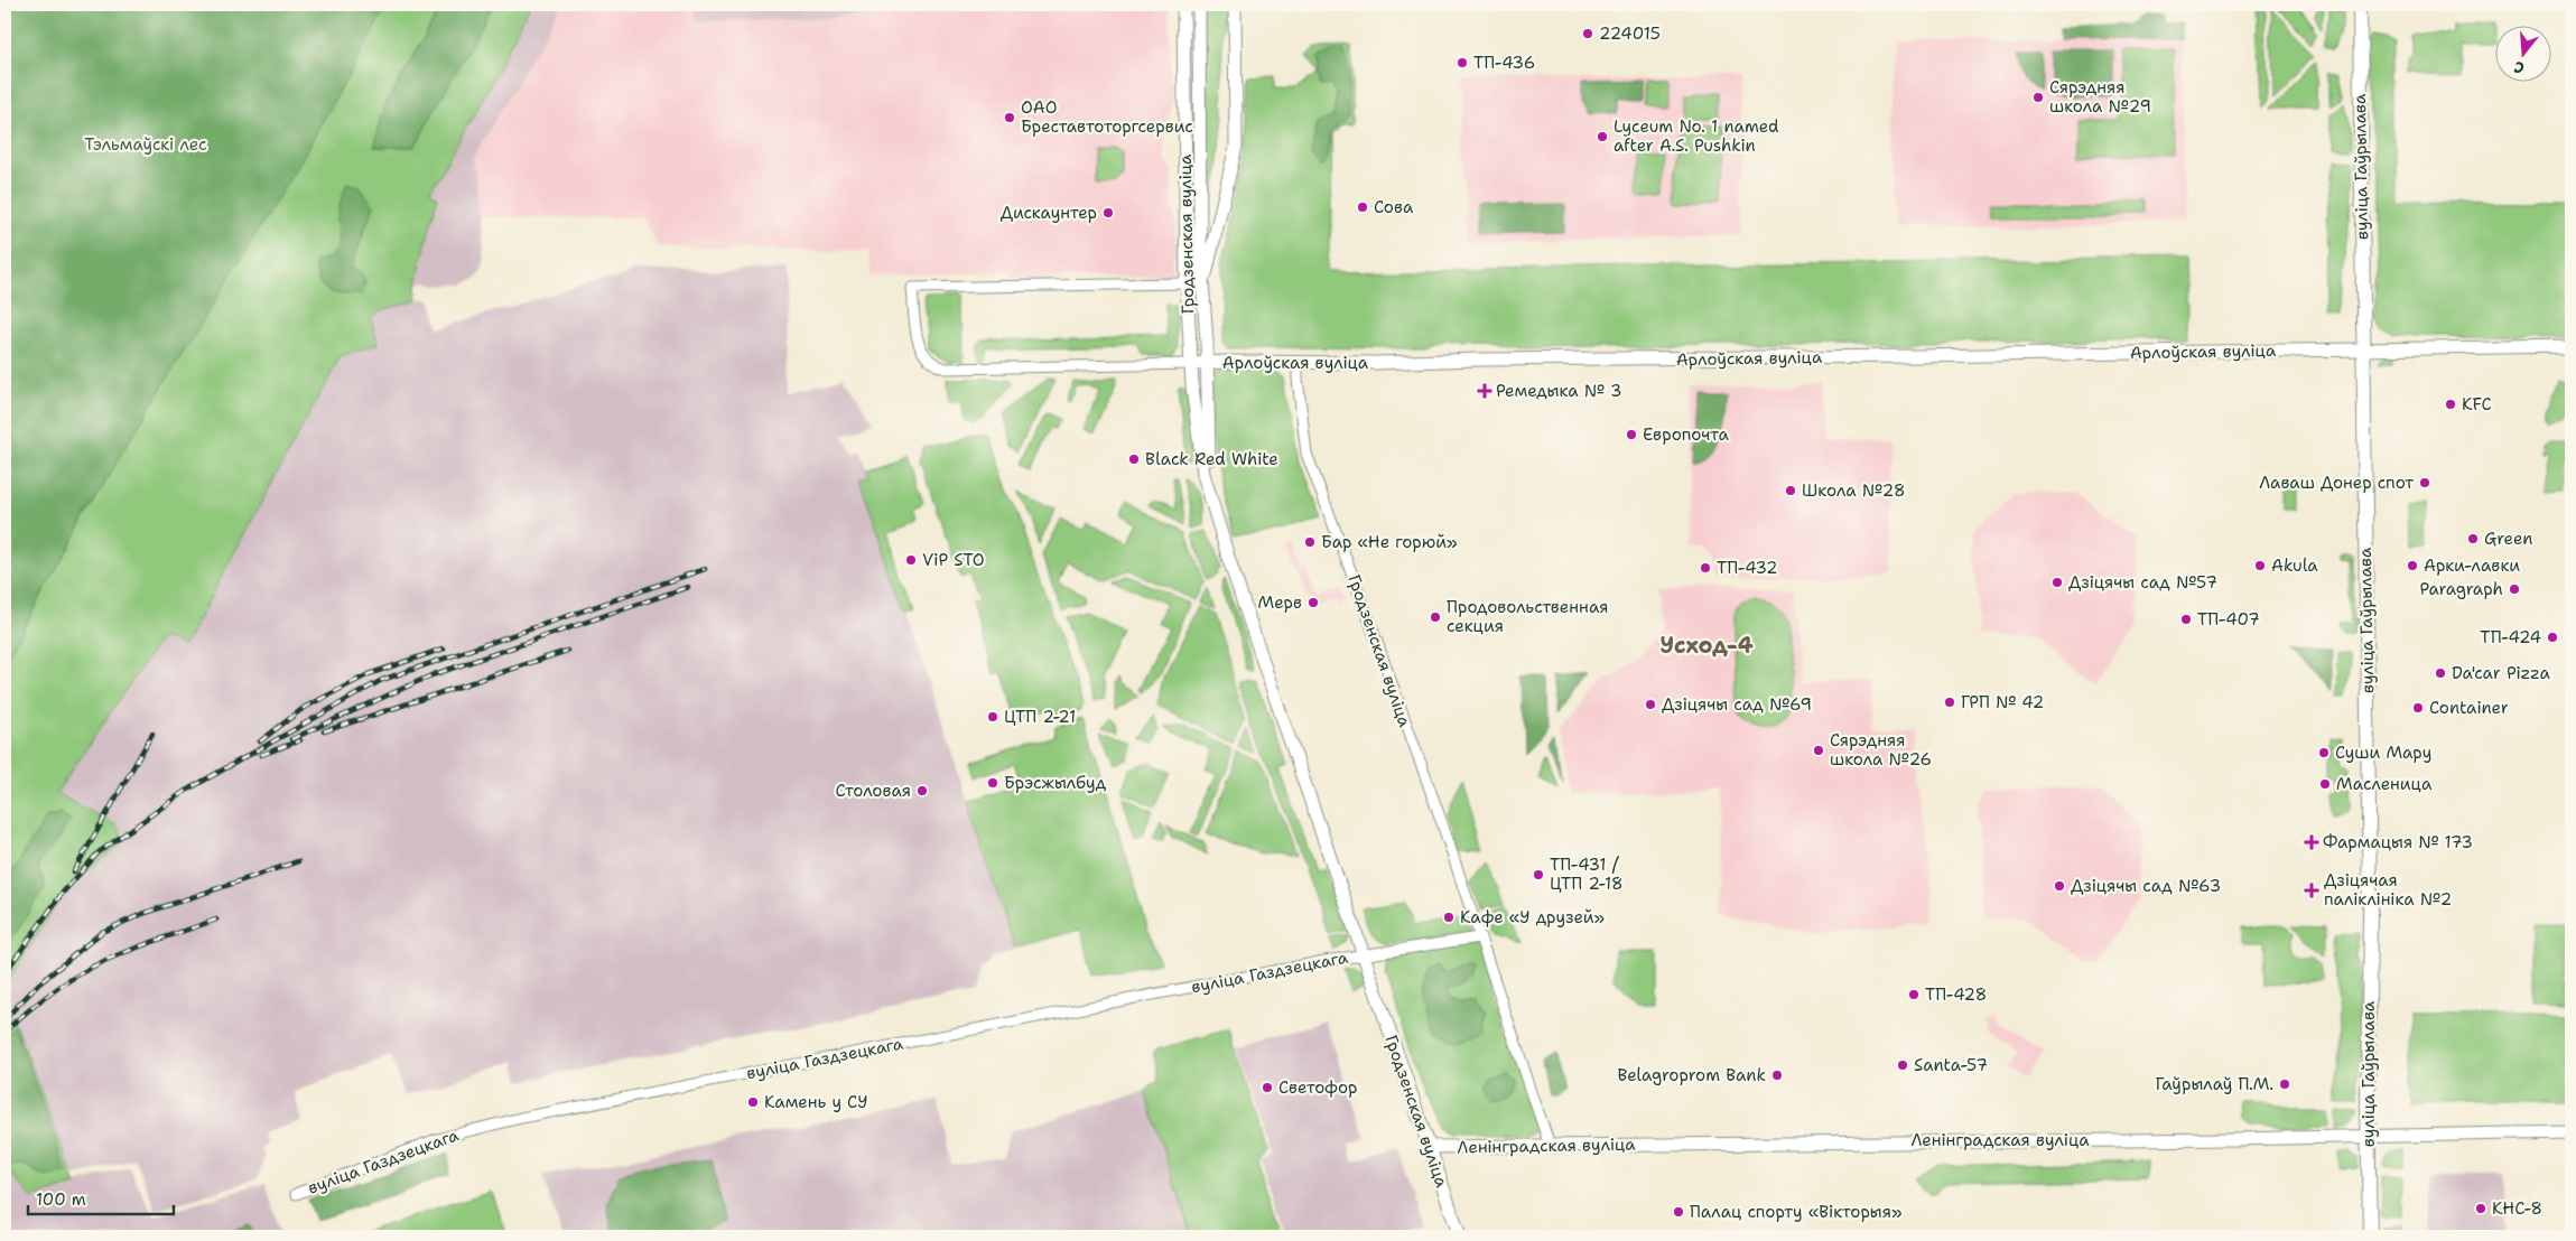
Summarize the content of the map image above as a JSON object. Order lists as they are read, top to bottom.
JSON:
{
  "streets": {
    "main road": [
      "вуліца Гаўрылава",
      "Гродзенская вуліца",
      "Арлоўская вуліца",
      "Ленінградская вуліца"
    ],
    "street": ["вуліца Газдзецкага"]
  },
  "crossings": [
    ["вуліца Гаўрылава", "Арлоўская вуліца"],
    ["вуліца Гаўрылава", "Ленінградская вуліца"],
    ["Гродзенская вуліца", "Арлоўская вуліца"],
    ["Гродзенская вуліца", "вуліца Газдзецкага"],
    ["Гродзенская вуліца", "Ленінградская вуліца"]
  ],
  "districts": ["Усход-4"],
  "parks": ["Тэльмаўскі лес"],
  "places": {
    "other": [
      "224015",
      "ТП-436",
      "Сярэдняя школа №29",
      "ОАО Бреставтоторгсервис",
      "Lyceum No. 1 named after A.S. Pushkin",
      "Сова",
      "Дискаунтер",
      "KFC",
      "Европочта",
      "Black Red White",
      "Лаваш Донер спот",
      "Школа №28",
      "Green",
      "Бар «Не горюй»",
      "ViP STO",
      "Akula",
      "Арки-лавки",
      "ТП-432",
      "Дзіцячы сад №57",
      "Paragraph",
      "Мерв",
      "Продовольственная секция",
      "ТП-407",
      "ТП-424",
      "Da'car Pizza",
      "ГРП № 42",
      "Дзіцячы сад №69",
      "Container",
      "ЦТП 2-21",
      "Сярэдняя школа №26",
      "Суши Мару",
      "Брэсжылбуд",
      "Масленица",
      "Столовая",
      "ТП-431 / ЦТП 2-18",
      "Дзіцячы сад №63",
      "Кафе «У друзей»",
      "ТП-428",
      "Santa-57",
      "Belagroprom Bank",
      "Гаўрылаў П.М.",
      "Светофор",
      "Камень у СУ",
      "КНС-8",
      "Палац спорту «Вікторыя»"
    ],
    "health": ["Ремедыка № 3", "Фармацыя № 173", "Дзіцячая паліклініка №2"]
  },
  "scale_bar": "100 m",
  "north": "bottom"
}
